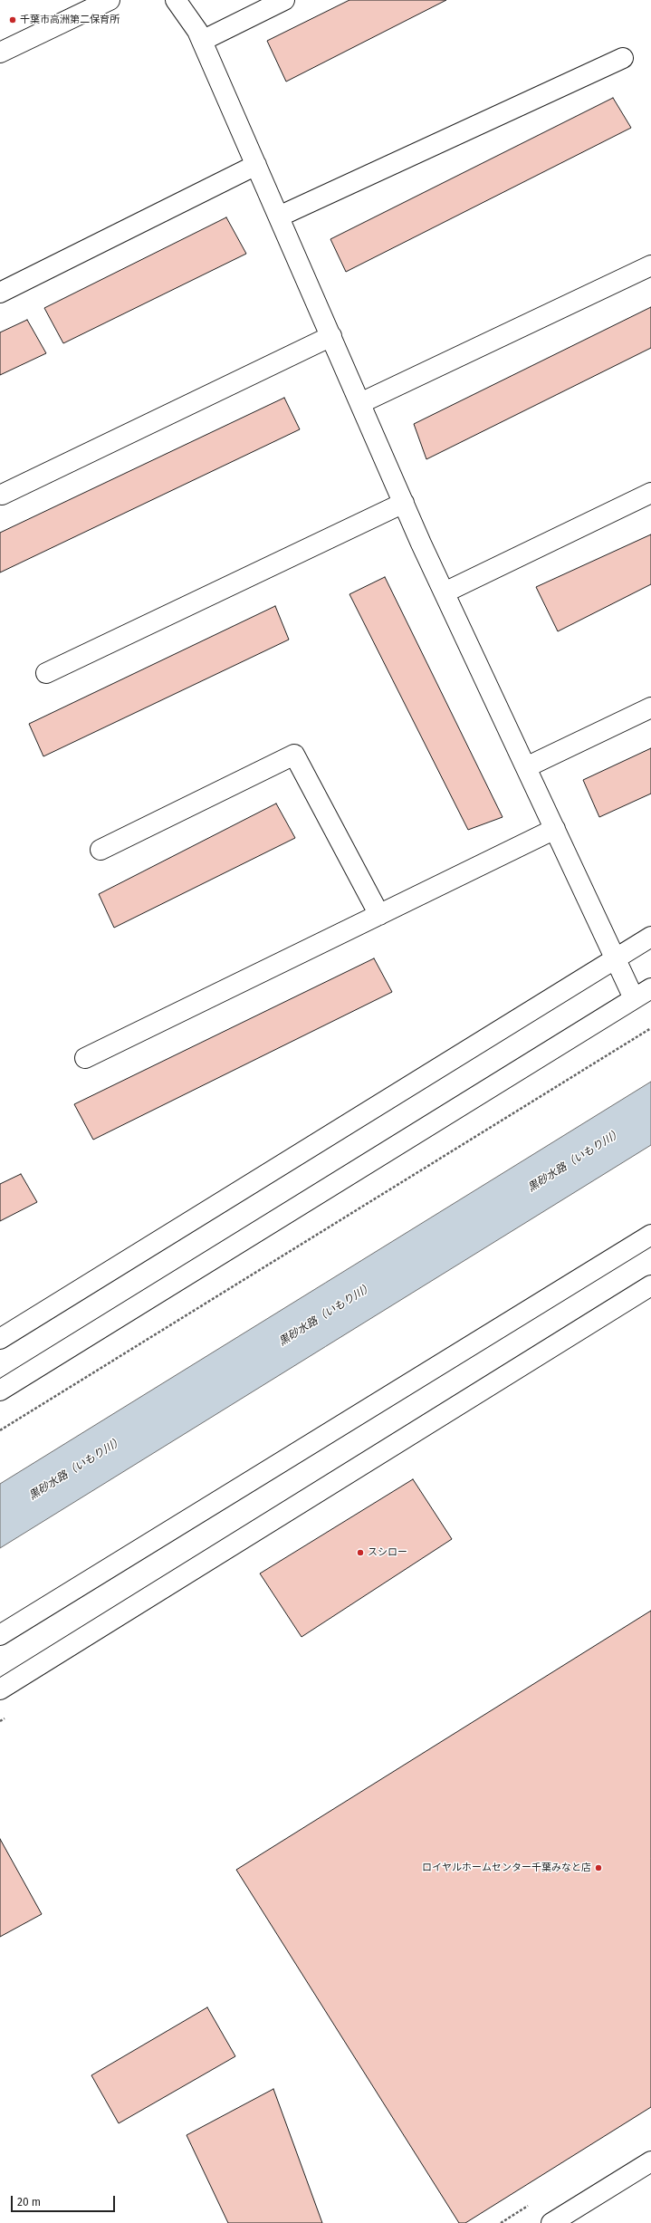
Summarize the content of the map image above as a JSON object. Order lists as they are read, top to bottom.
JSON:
{
  "water": ["黒砂水路（いもり川）"],
  "places": ["千葉市高洲第二保育所", "スシロー", "ロイヤルホームセンター千葉みなと店"],
  "scale_bar": "20 m"
}
